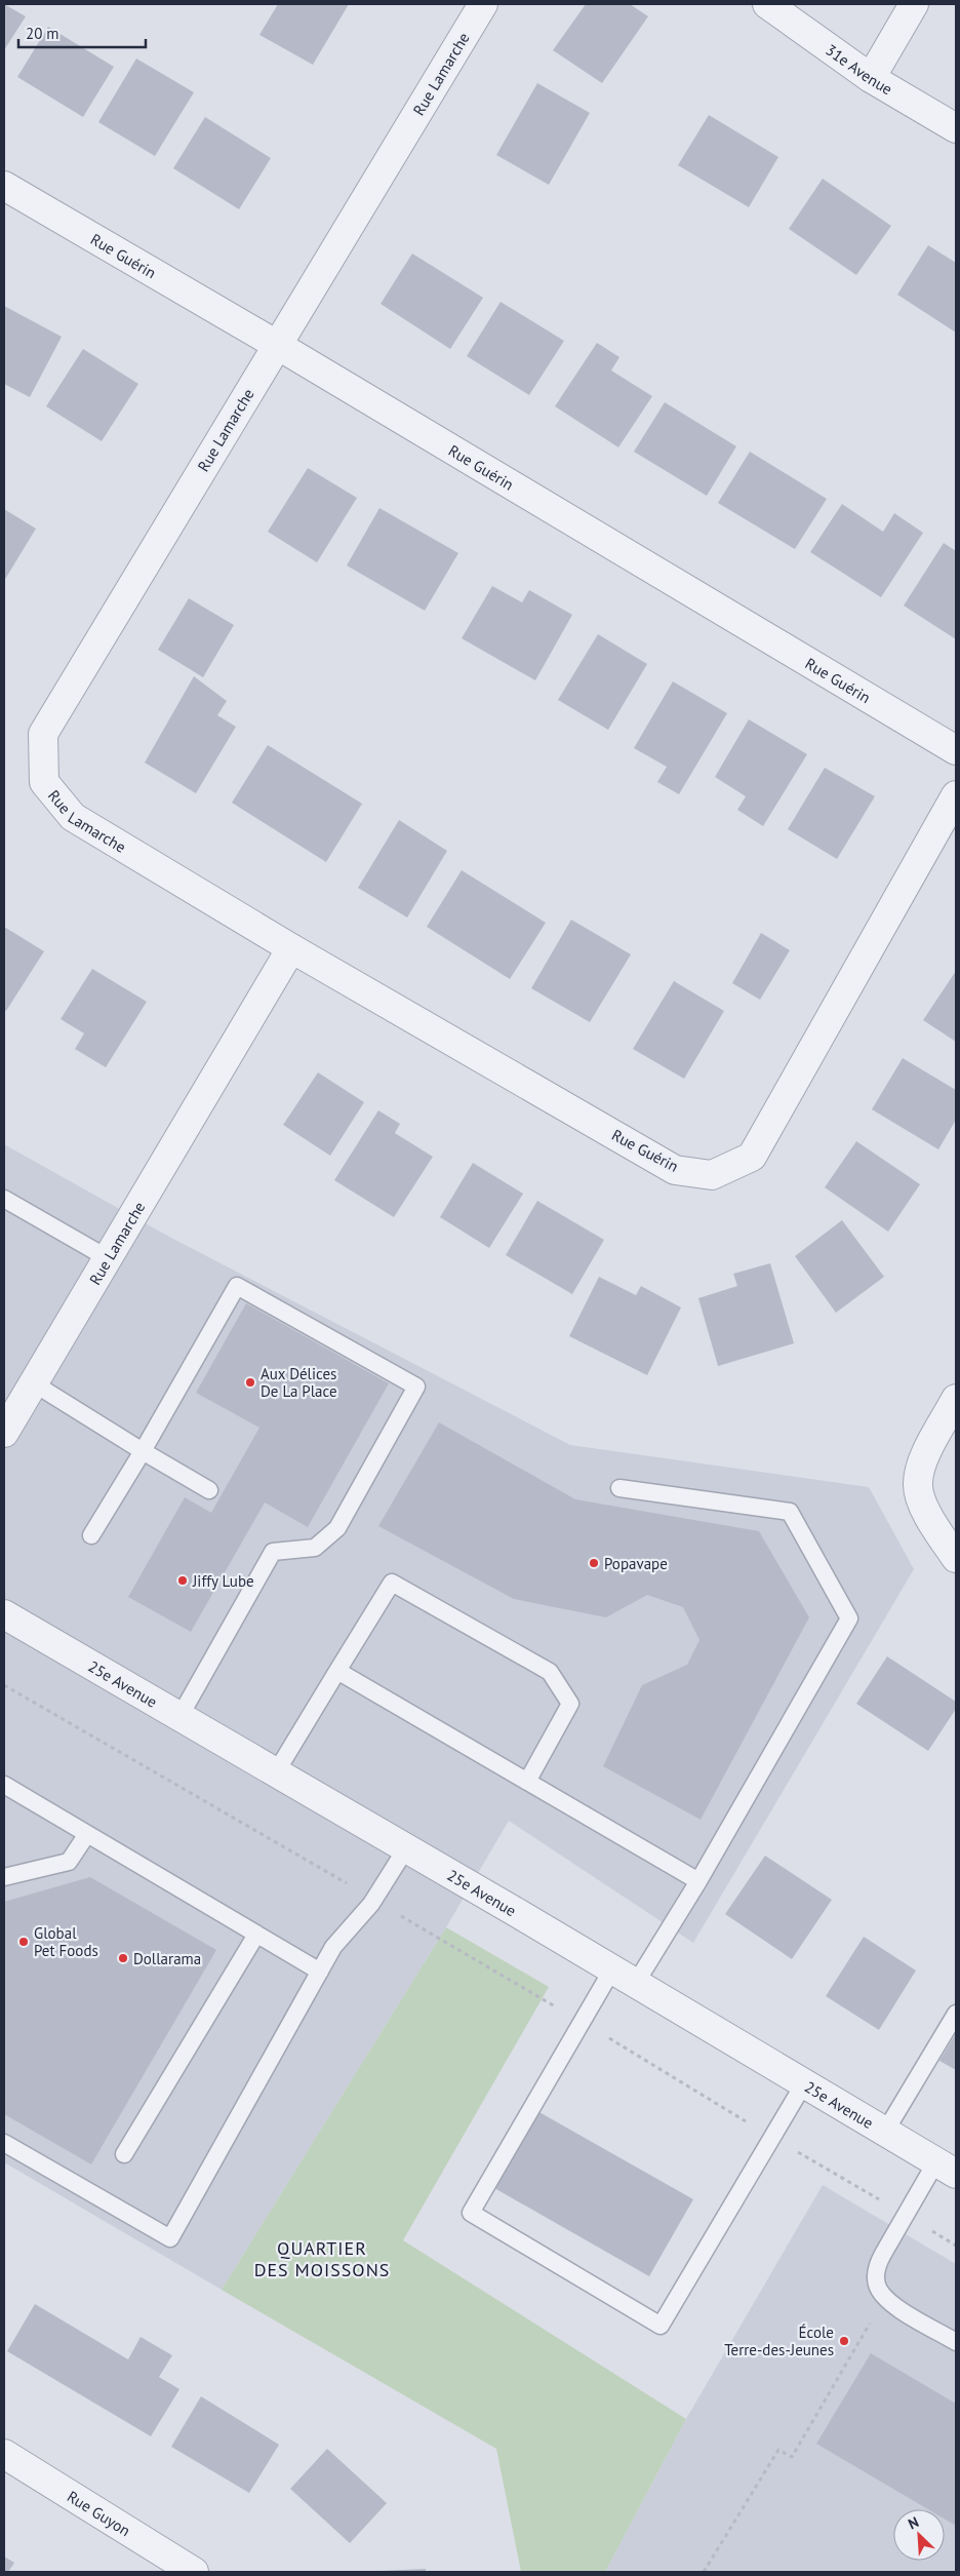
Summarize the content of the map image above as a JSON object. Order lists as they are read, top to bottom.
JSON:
{
  "streets": {
    "street": [
      "31e Avenue",
      "Rue Lamarche",
      "Rue Guérin",
      "25e Avenue",
      "Rue Guyon"
    ]
  },
  "crossings": [
    ["Rue Lamarche", "Rue Guérin"]
  ],
  "districts": ["QUARTIER DES MOISSONS"],
  "places": [
    "Aux Délices De La Place",
    "Popavape",
    "Jiffy Lube",
    "Global Pet Foods",
    "Dollarama",
    "École Terre-des-Jeunes"
  ],
  "scale_bar": "20 m",
  "north": "top left"
}
